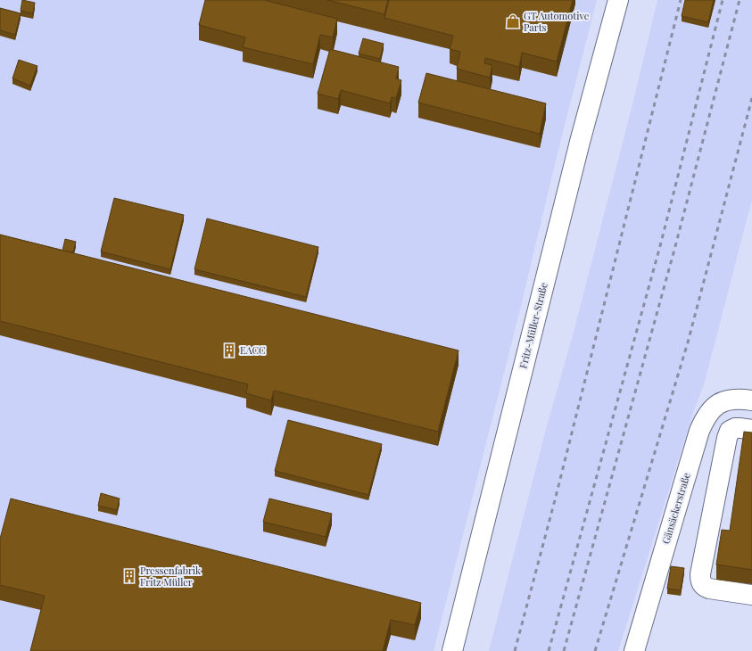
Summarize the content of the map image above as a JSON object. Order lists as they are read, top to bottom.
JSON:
{
  "streets": {
    "street": ["Fritz-Müller-Straße", "Gänsäckerstraße"]
  },
  "places": {
    "shop": ["GT Automotive Parts"],
    "building": ["EACC", "Pressenfabrik Fritz Müller"]
  }
}
